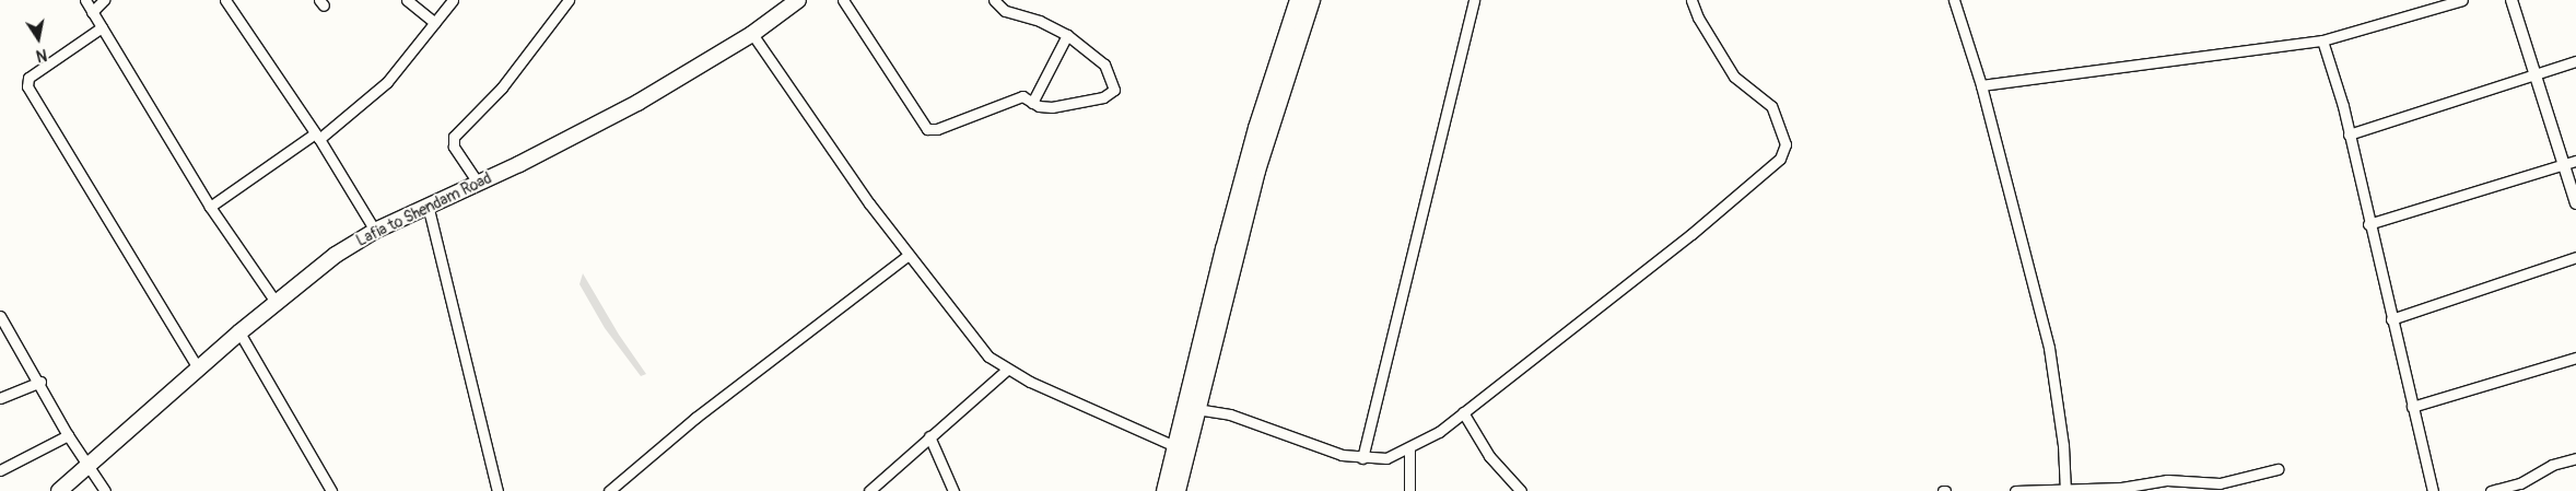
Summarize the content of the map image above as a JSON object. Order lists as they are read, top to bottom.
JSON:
{
  "streets": {
    "main road": ["Lafia to Shendam Road"]
  },
  "north": "bottom"
}
